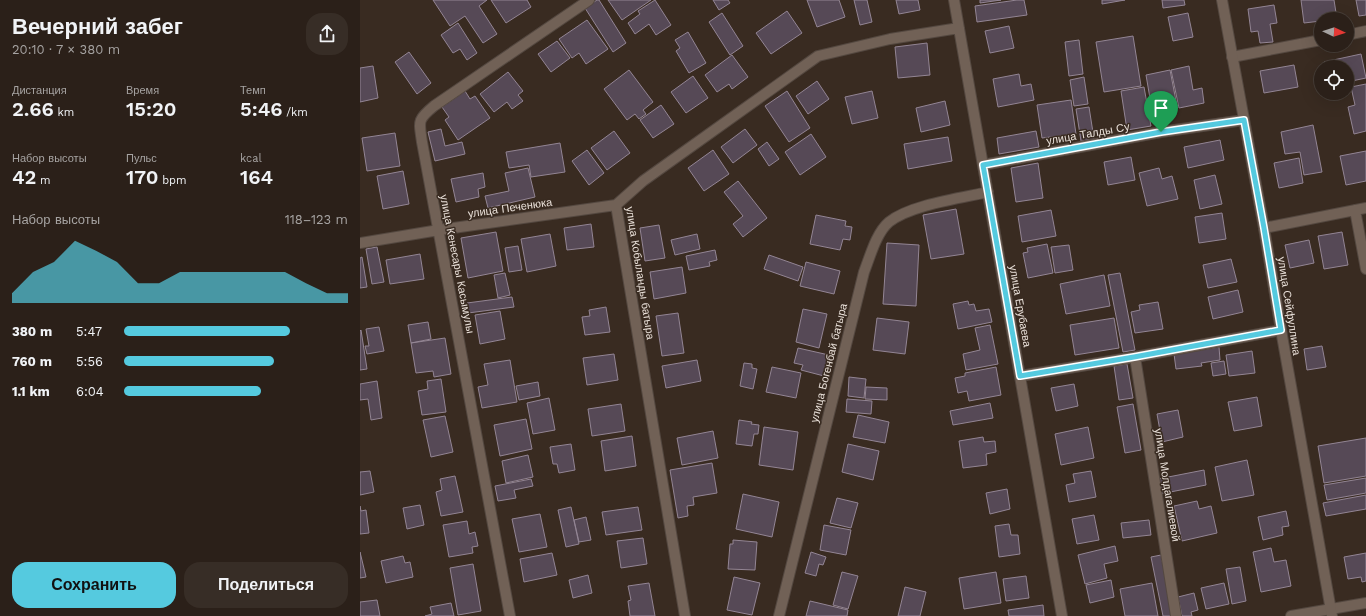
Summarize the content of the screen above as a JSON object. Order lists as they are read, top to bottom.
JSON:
{
  "streets": {
    "street": [
      "улица Талды Су",
      "улица Печенюка",
      "улица Кенесары Касымулы",
      "улица Кобыланды батыра",
      "улица Ерубаева",
      "улица Сейфуллина",
      "улица Богенбай батыра",
      "улица Молдагалиевой"
    ]
  },
  "crossings": [
    ["улица Талды Су", "улица Ерубаева"],
    ["улица Талды Су", "улица Сейфуллина"],
    ["улица Печенюка", "улица Кенесары Касымулы"],
    ["улица Печенюка", "улица Кобыланды батыра"],
    ["улица Кобыланды батыра", "улица Ерубаева"],
    ["улица Ерубаева", "улица Богенбай батыра"]
  ],
  "north": "right",
  "page": {
    "heading": ["Вечерний забег", "20:10 · 7 × 380 m"],
    "stats": [
      ["Дистанция", "2.66 km"],
      ["Время", "15:20"],
      ["Темп", "5:46 /km"],
      ["Набор высоты", "42 m"],
      ["Пульс", "170 bpm"],
      ["kcal", "164"]
    ],
    "chart": ["Набор высоты", "118–123 m"],
    "list": [
      {
        "name": "380 m",
        "note": "5:47"
      },
      {
        "name": "760 m",
        "note": "5:56"
      },
      {
        "name": "1.1 km",
        "note": "6:04"
      }
    ],
    "buttons": ["Сохранить", "Поделиться"]
  }
}
